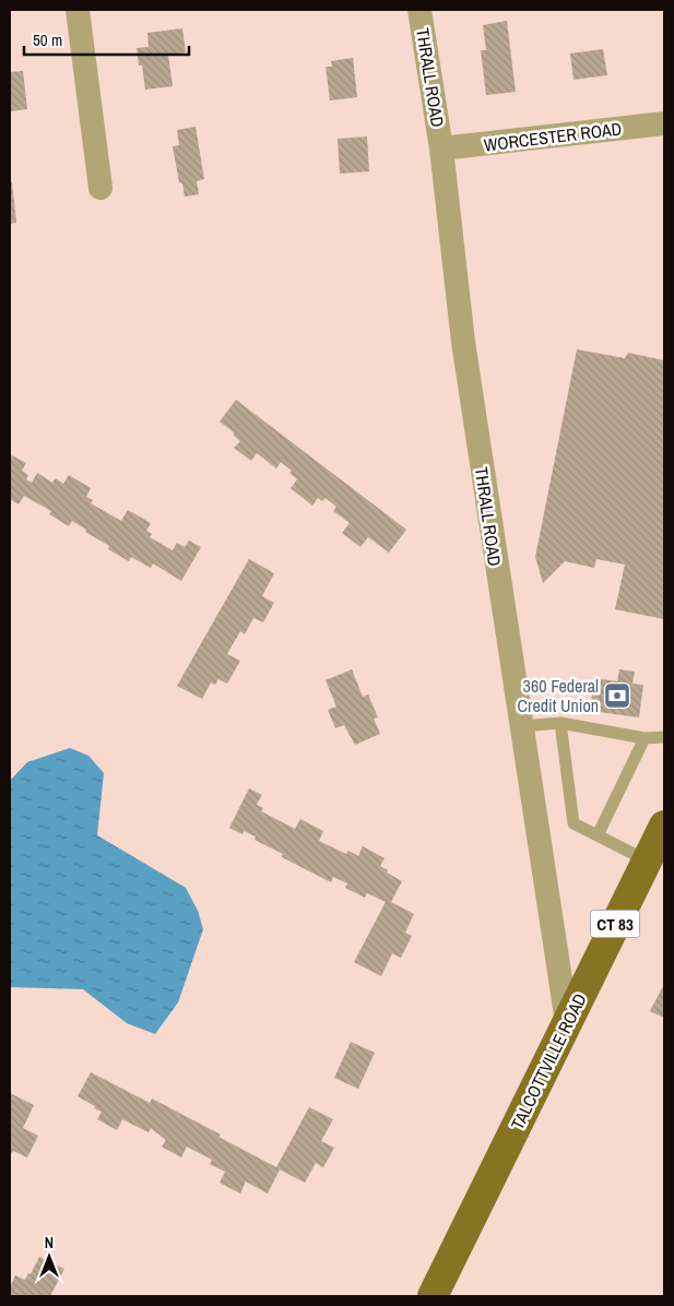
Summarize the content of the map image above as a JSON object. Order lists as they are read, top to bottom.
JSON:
{
  "streets": {
    "main road": ["CT 83", "TALCOTTVILLE ROAD"],
    "street": ["THRALL ROAD", "WORCESTER ROAD"]
  },
  "crossings": [
    ["THRALL ROAD", "WORCESTER ROAD"],
    ["THRALL ROAD", "TALCOTTVILLE ROAD"]
  ],
  "places": {
    "bank": ["360 Federal Credit Union"]
  },
  "scale_bar": "50 m",
  "north": "top"
}
